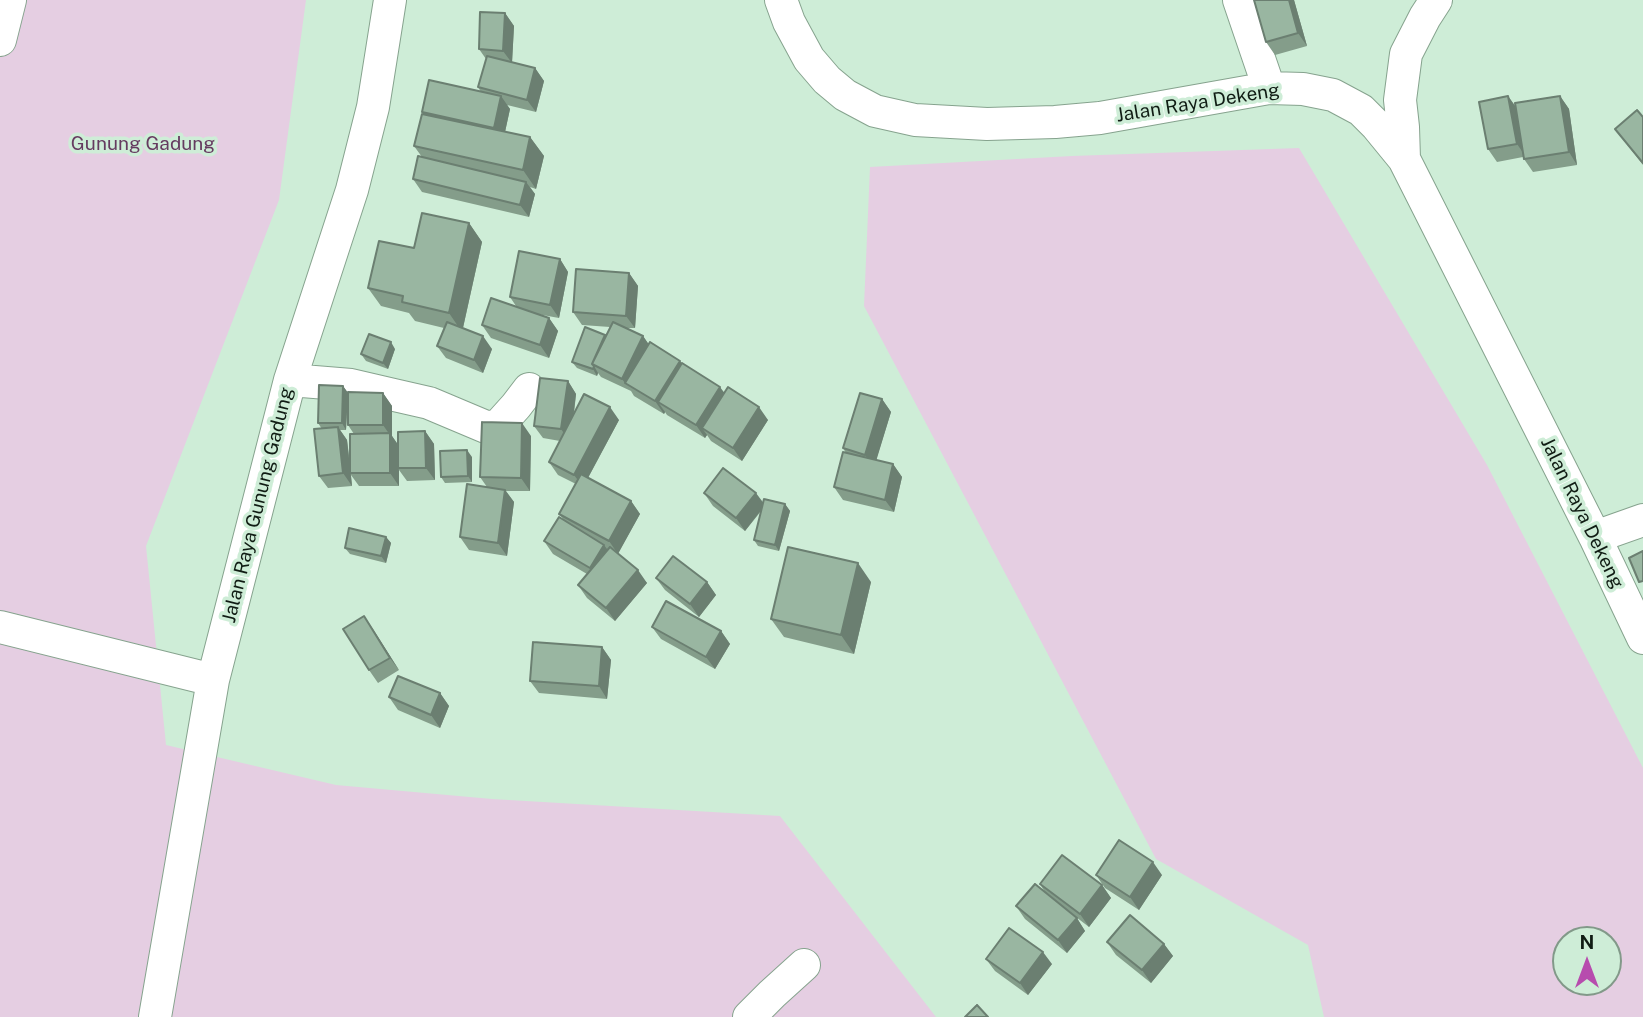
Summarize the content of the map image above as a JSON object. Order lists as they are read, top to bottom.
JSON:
{
  "streets": {
    "street": ["Jalan Raya Dekeng", "Jalan Raya Gunung Gadung"]
  },
  "parks": ["Gunung Gadung"],
  "north": "top"
}
